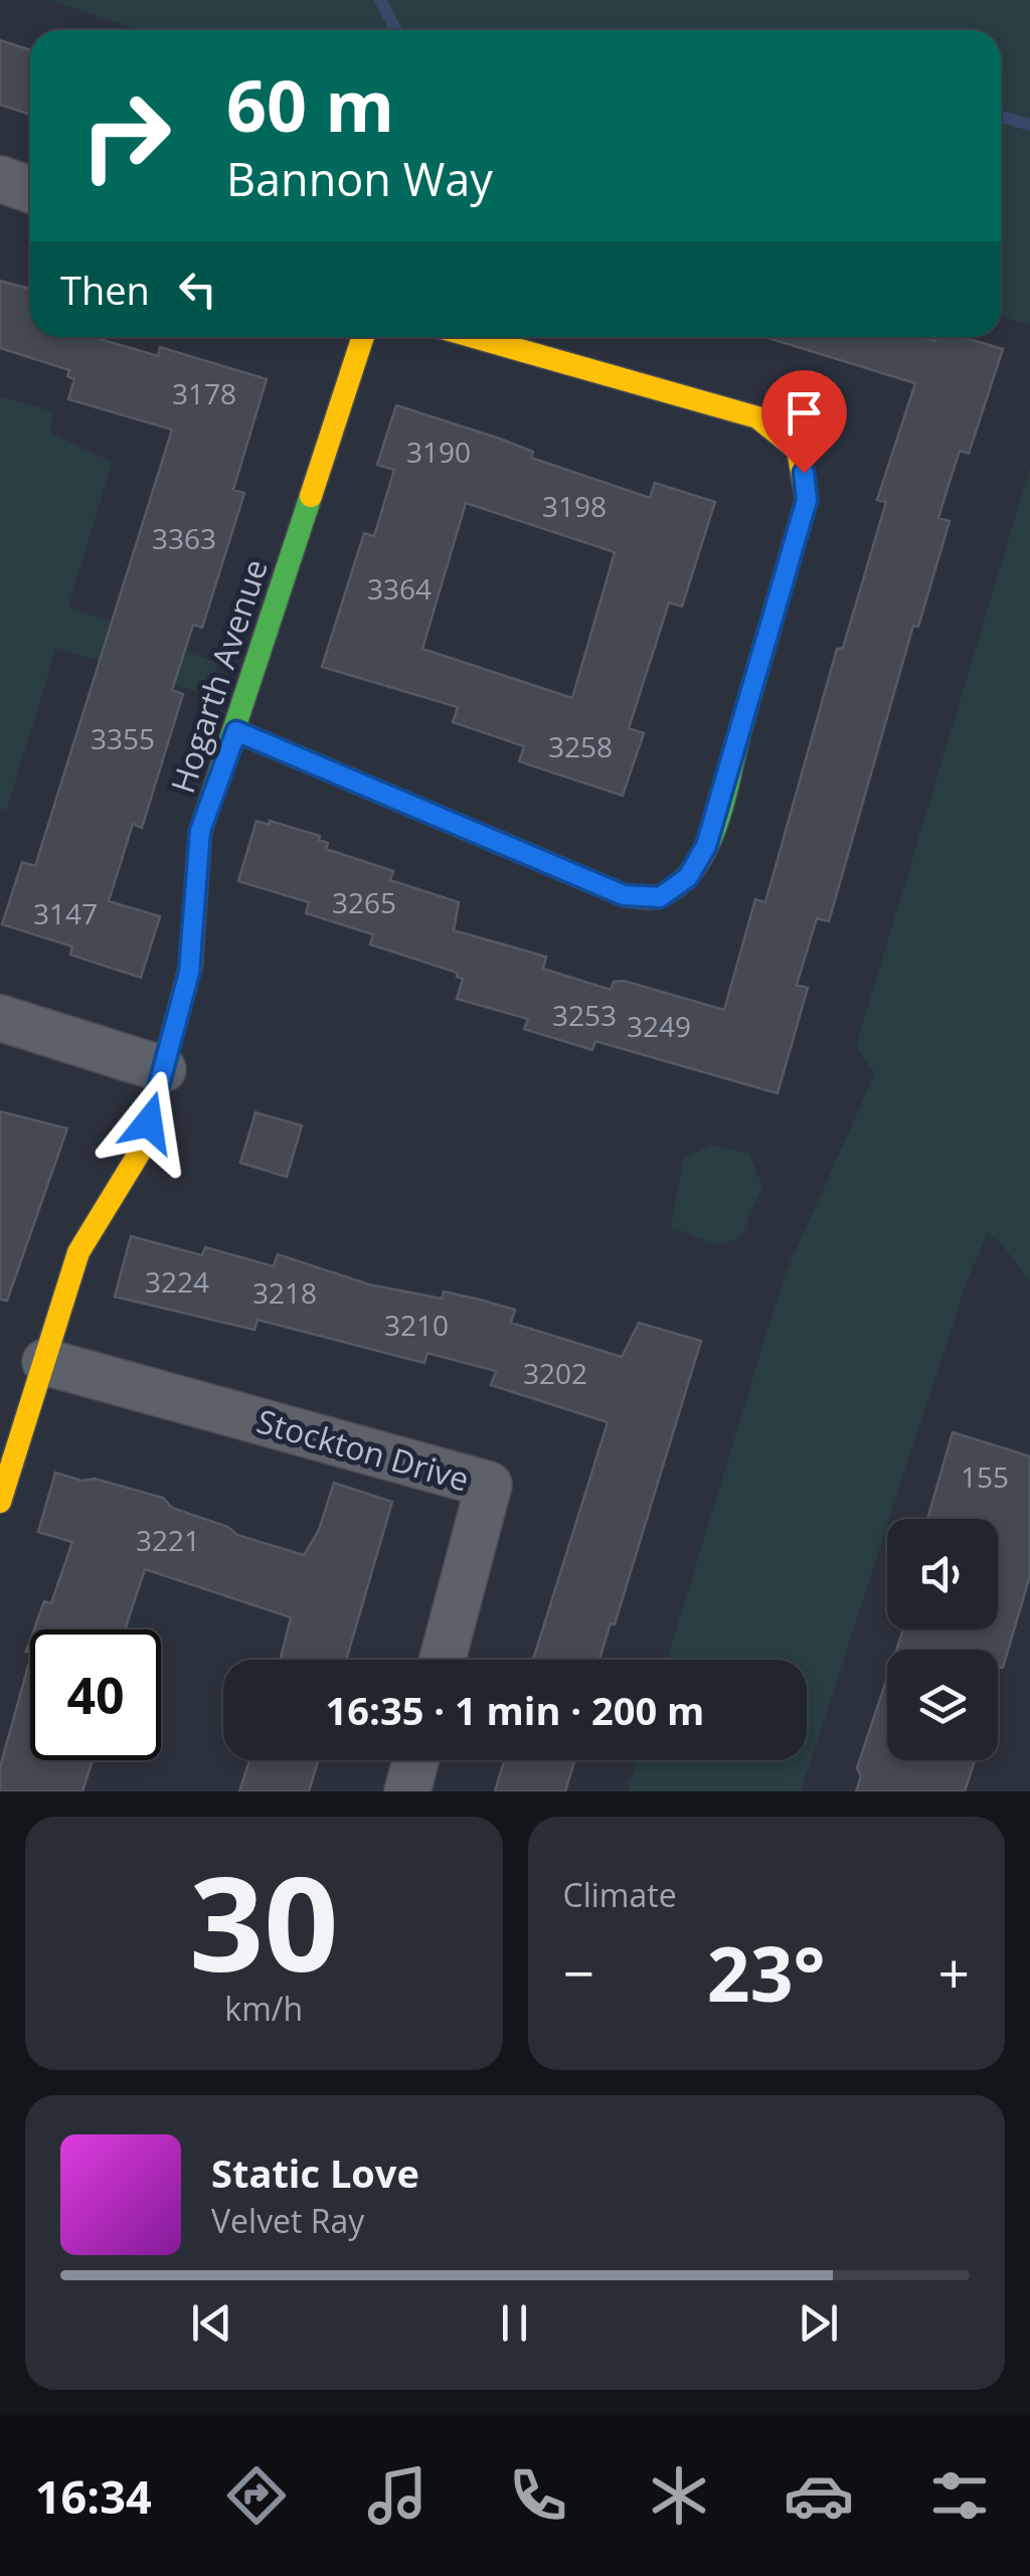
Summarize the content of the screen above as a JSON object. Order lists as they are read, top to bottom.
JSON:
{
  "streets": {
    "street": ["Hogarth Avenue", "Stockton Drive"]
  },
  "crossings": [
    ["Hogarth Avenue", "Stockton Drive"]
  ],
  "house_numbers": [
    "3178",
    "3190",
    "3198",
    "3363",
    "3364",
    "3355",
    "3258",
    "3265",
    "3147",
    "3253",
    "3249",
    "3224",
    "3218",
    "3210",
    "3202",
    "155",
    "3221"
  ],
  "page": {
    "turn": ["60 m", "Bannon Way"],
    "then": "Then",
    "limit": "40",
    "trip": "16:35 · 1 min · 200 m",
    "tile": [
      ["30", "km/h"],
      "Climate"
    ],
    "heat": ["−", "23°", "+"],
    "song": ["Static Love", "Velvet Ray"],
    "tabs": "16:34"
  }
}
